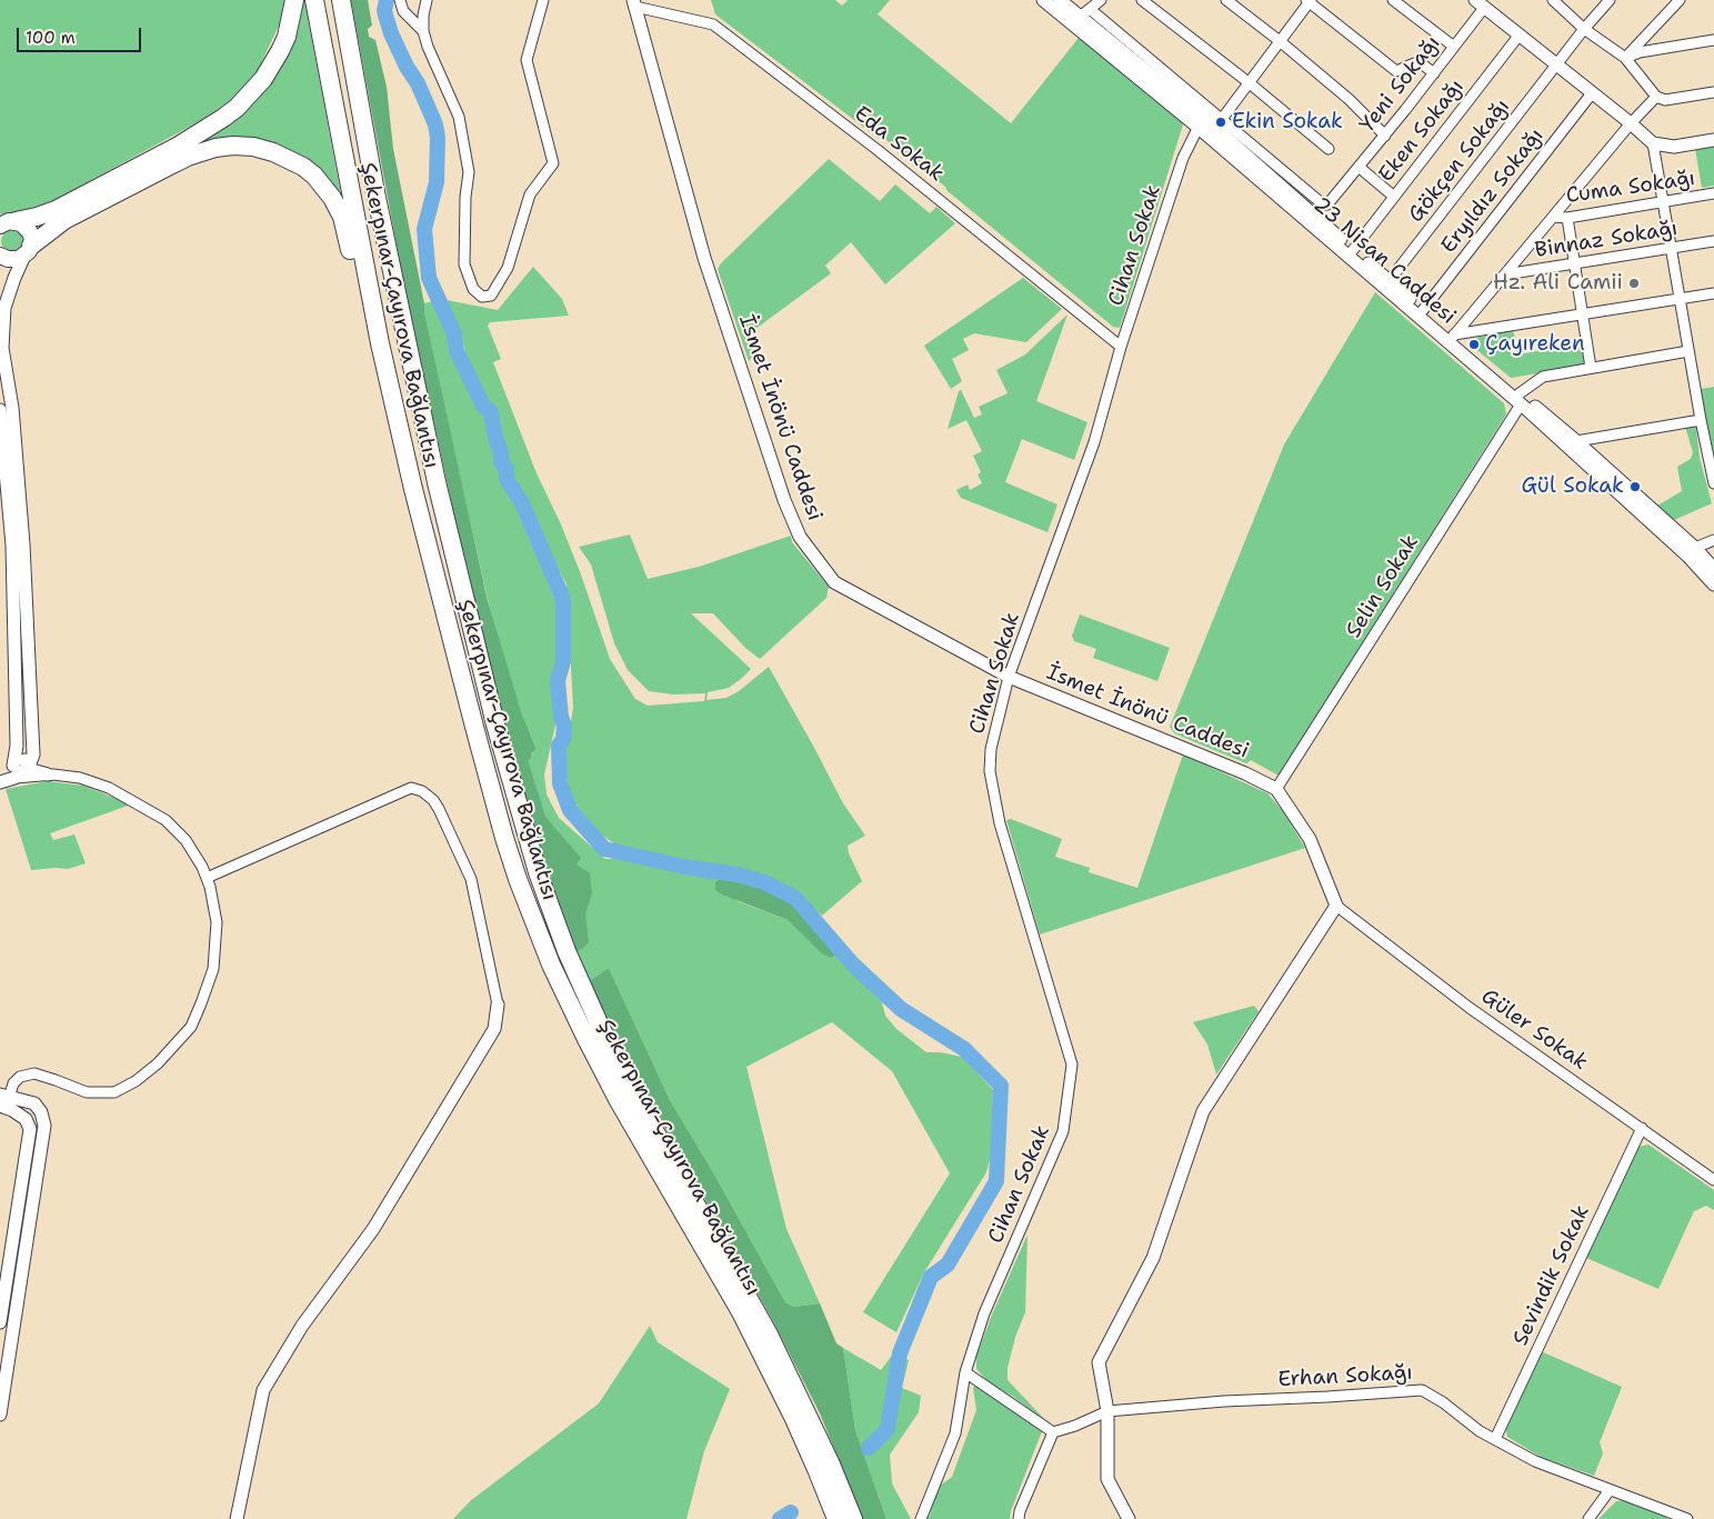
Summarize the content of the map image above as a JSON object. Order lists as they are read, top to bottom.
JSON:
{
  "streets": {
    "highway": ["Şekerpınar-Çayırova Bağlantısı"],
    "street": [
      "Yeni Sokağı",
      "Eken Sokağı",
      "Eda Sokak",
      "Gökçen Sokağı",
      "Cuma Sokağı",
      "Eryıldız Sokağı",
      "Binnaz Sokağı",
      "Cihan Sokak",
      "23 Nisan Caddesi",
      "İsmet İnönü Caddesi",
      "Selin Sokak",
      "Güler Sokak",
      "Sevindik Sokak",
      "Erhan Sokağı"
    ]
  },
  "crossings": [
    ["Eken Sokağı", "23 Nisan Caddesi"],
    ["Eda Sokak", "Cihan Sokak"],
    ["Eda Sokak", "İsmet İnönü Caddesi"],
    ["Gökçen Sokağı", "23 Nisan Caddesi"],
    ["Eryıldız Sokağı", "23 Nisan Caddesi"],
    ["Cihan Sokak", "23 Nisan Caddesi"],
    ["Cihan Sokak", "İsmet İnönü Caddesi"],
    ["23 Nisan Caddesi", "Selin Sokak"],
    ["İsmet İnönü Caddesi", "Selin Sokak"],
    ["İsmet İnönü Caddesi", "Güler Sokak"],
    ["Güler Sokak", "Sevindik Sokak"],
    ["Sevindik Sokak", "Erhan Sokağı"]
  ],
  "places": [
    "Ekin Sokak",
    "Hz. Ali Camii",
    "Çayıreken",
    "Gül Sokak"
  ],
  "scale_bar": "100 m"
}
